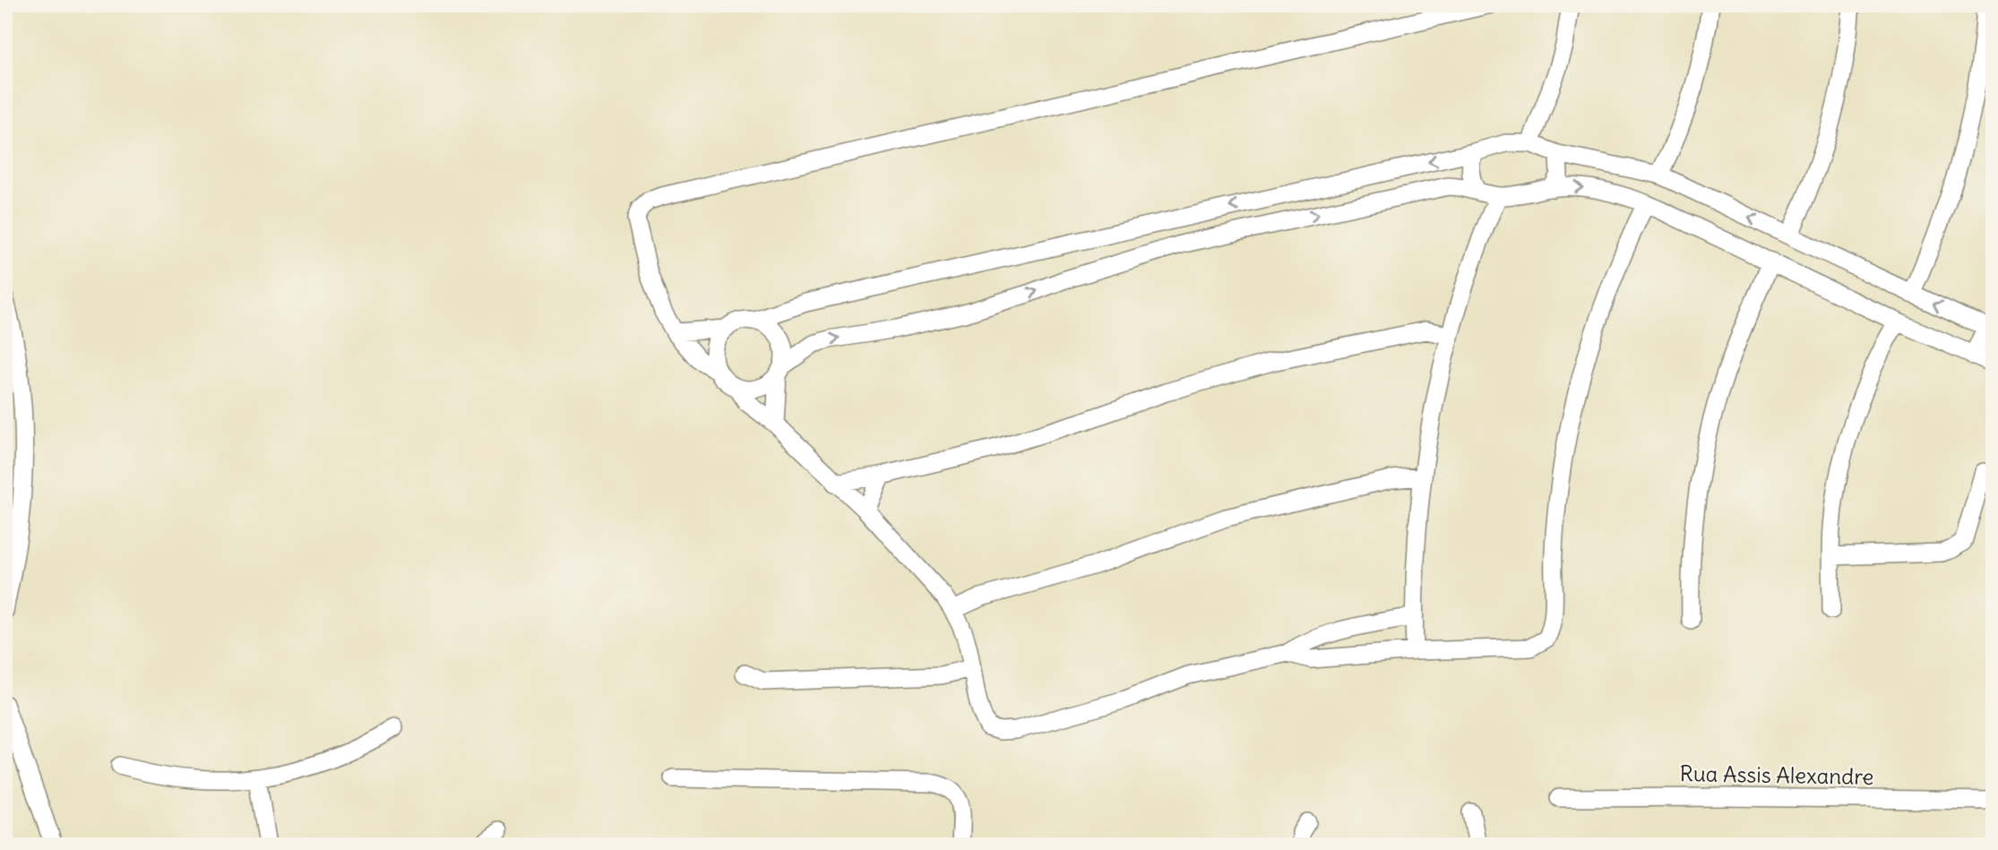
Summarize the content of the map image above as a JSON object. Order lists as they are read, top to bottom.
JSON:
{
  "streets": {
    "street": ["Rua Assis Alexandre"]
  }
}
